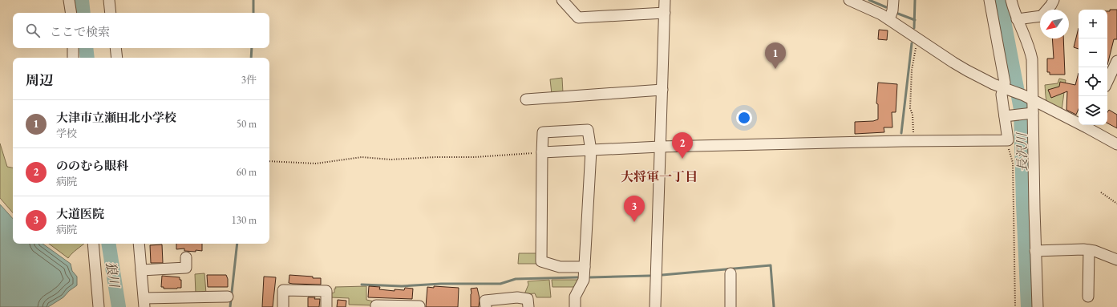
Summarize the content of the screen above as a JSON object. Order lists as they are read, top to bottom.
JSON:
{
  "districts": ["大将軍一丁目"],
  "water": ["長沢川", "狼川"],
  "north": "bottom left",
  "page": {
    "map_buttons": ["+", "−"],
    "search": "ここで検索",
    "pins": ["1", "2", "3"],
    "heading": ["周辺", "3件"],
    "list": [
      {
        "mark": "1",
        "name": "大津市立瀬田北小学校",
        "note": "学校",
        "value": "50 m"
      },
      {
        "mark": "2",
        "name": "ののむら眼科",
        "note": "病院",
        "value": "60 m"
      },
      {
        "mark": "3",
        "name": "大道医院",
        "note": "病院",
        "value": "130 m"
      }
    ]
  }
}
